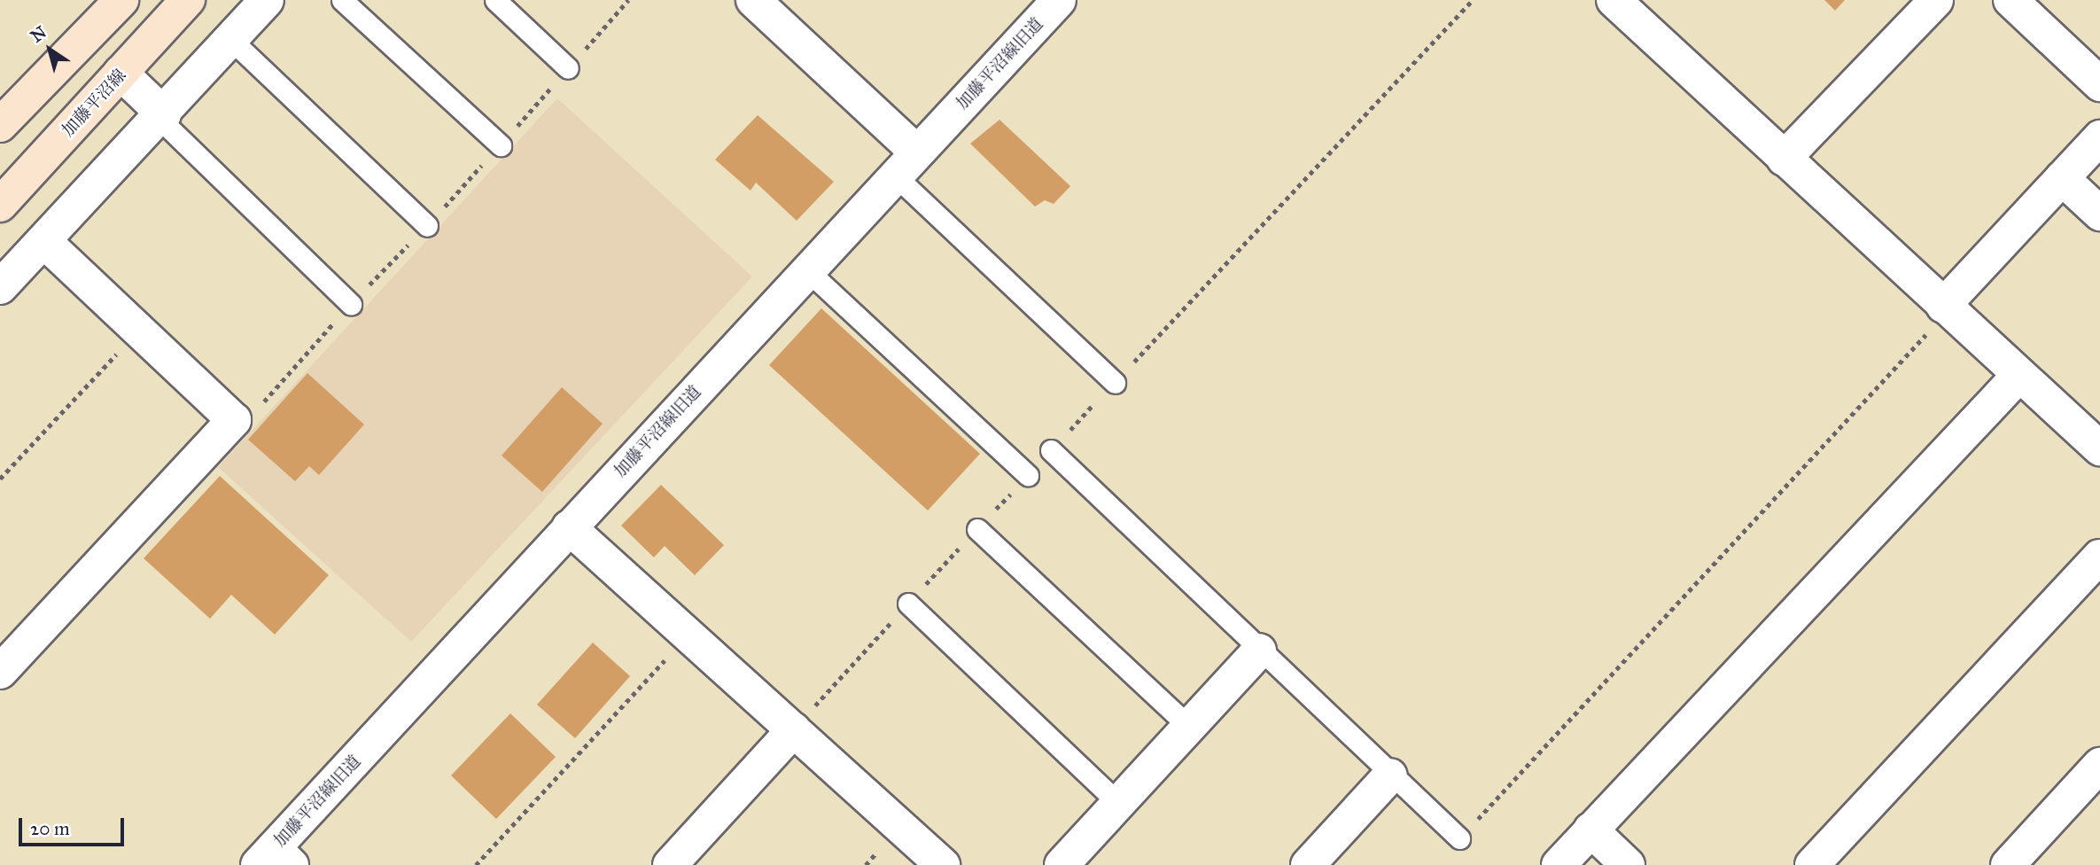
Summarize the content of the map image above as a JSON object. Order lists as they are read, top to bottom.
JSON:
{
  "streets": {
    "main road": ["加藤平沼線"],
    "street": ["加藤平沼線旧道"]
  },
  "scale_bar": "20 m",
  "north": "top left"
}
